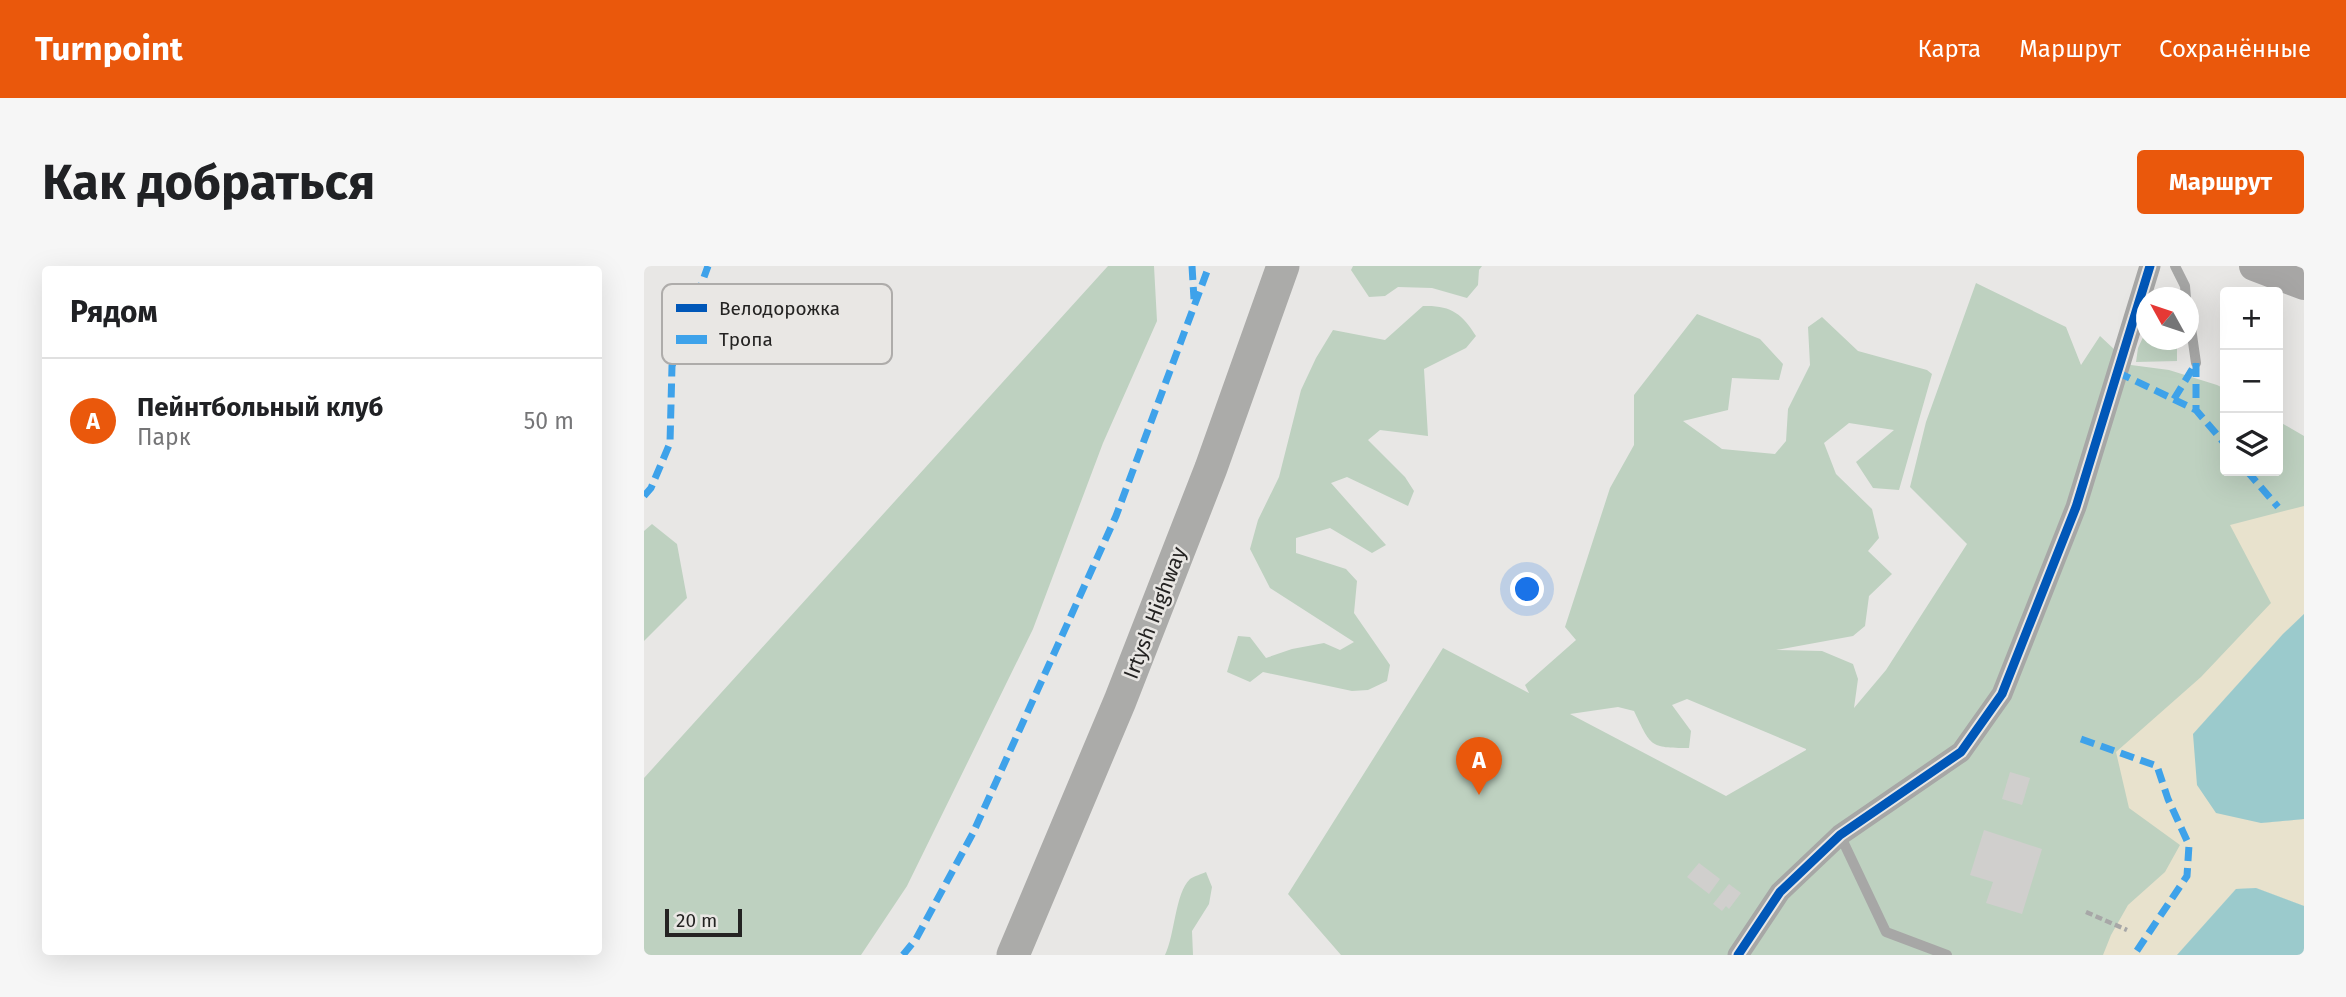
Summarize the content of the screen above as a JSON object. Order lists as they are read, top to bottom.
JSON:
{
  "streets": {
    "main road": ["Irtysh Highway"]
  },
  "legend": ["Велодорожка", "Тропа"],
  "scale_bar": "20 m",
  "north": "top left",
  "page": {
    "header": "Turnpoint",
    "nav": ["Карта", "Маршрут", "Сохранённые"],
    "buttons": "Маршрут",
    "title": "Как добраться",
    "heading": "Рядом",
    "map_buttons": ["+", "−"],
    "list": [
      {
        "mark": "A",
        "name": "Пейнтбольный клуб",
        "note": "Парк",
        "value": "50 m"
      }
    ],
    "pins": "A",
    "scale": "20 m"
  }
}
